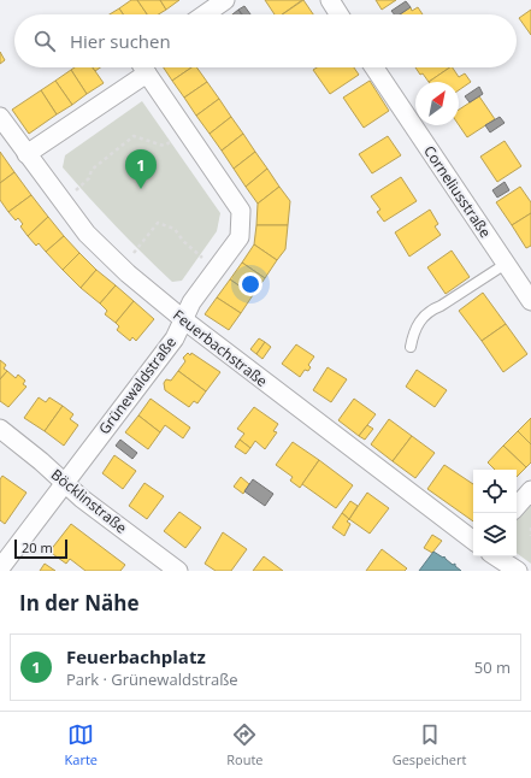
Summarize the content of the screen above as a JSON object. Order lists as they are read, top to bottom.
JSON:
{
  "streets": {
    "street": [
      "Corneliusstraße",
      "Feuerbachstraße",
      "Grünewaldstraße",
      "Böcklinstraße"
    ]
  },
  "crossings": [
    ["Feuerbachstraße", "Grünewaldstraße"],
    ["Grünewaldstraße", "Böcklinstraße"]
  ],
  "scale_bar": "20 m",
  "north": "top right",
  "page": {
    "search": "Hier suchen",
    "pins": "1",
    "scale": "20 m",
    "heading": "In der Nähe",
    "list": [
      {
        "mark": "1",
        "name": "Feuerbachplatz",
        "note": "Park · Grünewaldstraße",
        "value": "50 m"
      }
    ],
    "nav": ["Karte", "Route", "Gespeichert"]
  }
}
